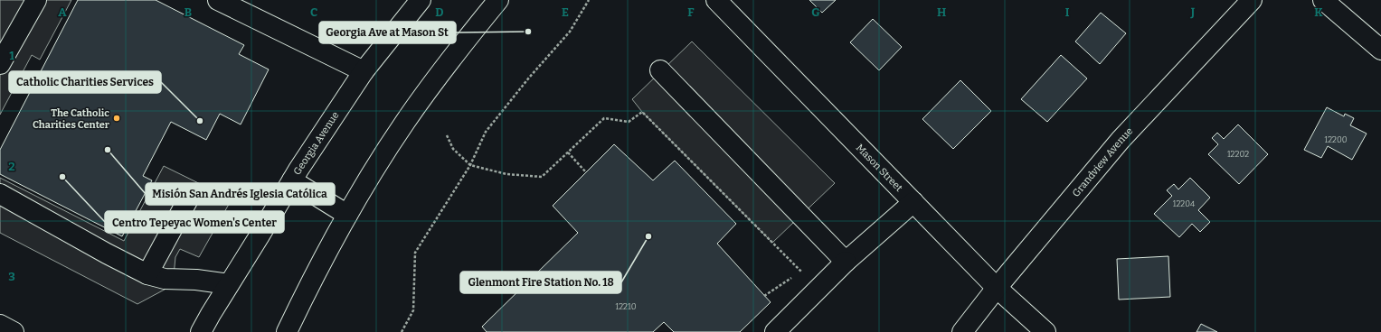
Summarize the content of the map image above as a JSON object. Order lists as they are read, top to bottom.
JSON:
{
  "streets": {
    "street": ["Georgia Avenue", "Grandview Avenue", "Mason Street"]
  },
  "crossings": [
    ["Grandview Avenue", "Mason Street"]
  ],
  "places": [
    "Georgia Ave at Mason St",
    "The Catholic Charities Center",
    "Catholic Charities Services",
    "Misión San Andrés Iglesia Católica",
    "Centro Tepeyac Women's Center",
    "Glenmont Fire Station No. 18"
  ],
  "house_numbers": [
    "12200",
    "12202",
    "12204",
    "12210"
  ],
  "grid": {
    "columns": [
      "A",
      "B",
      "C",
      "D",
      "E",
      "F",
      "G",
      "H",
      "I",
      "J",
      "K"
    ],
    "rows": ["1", "2", "3"]
  }
}
